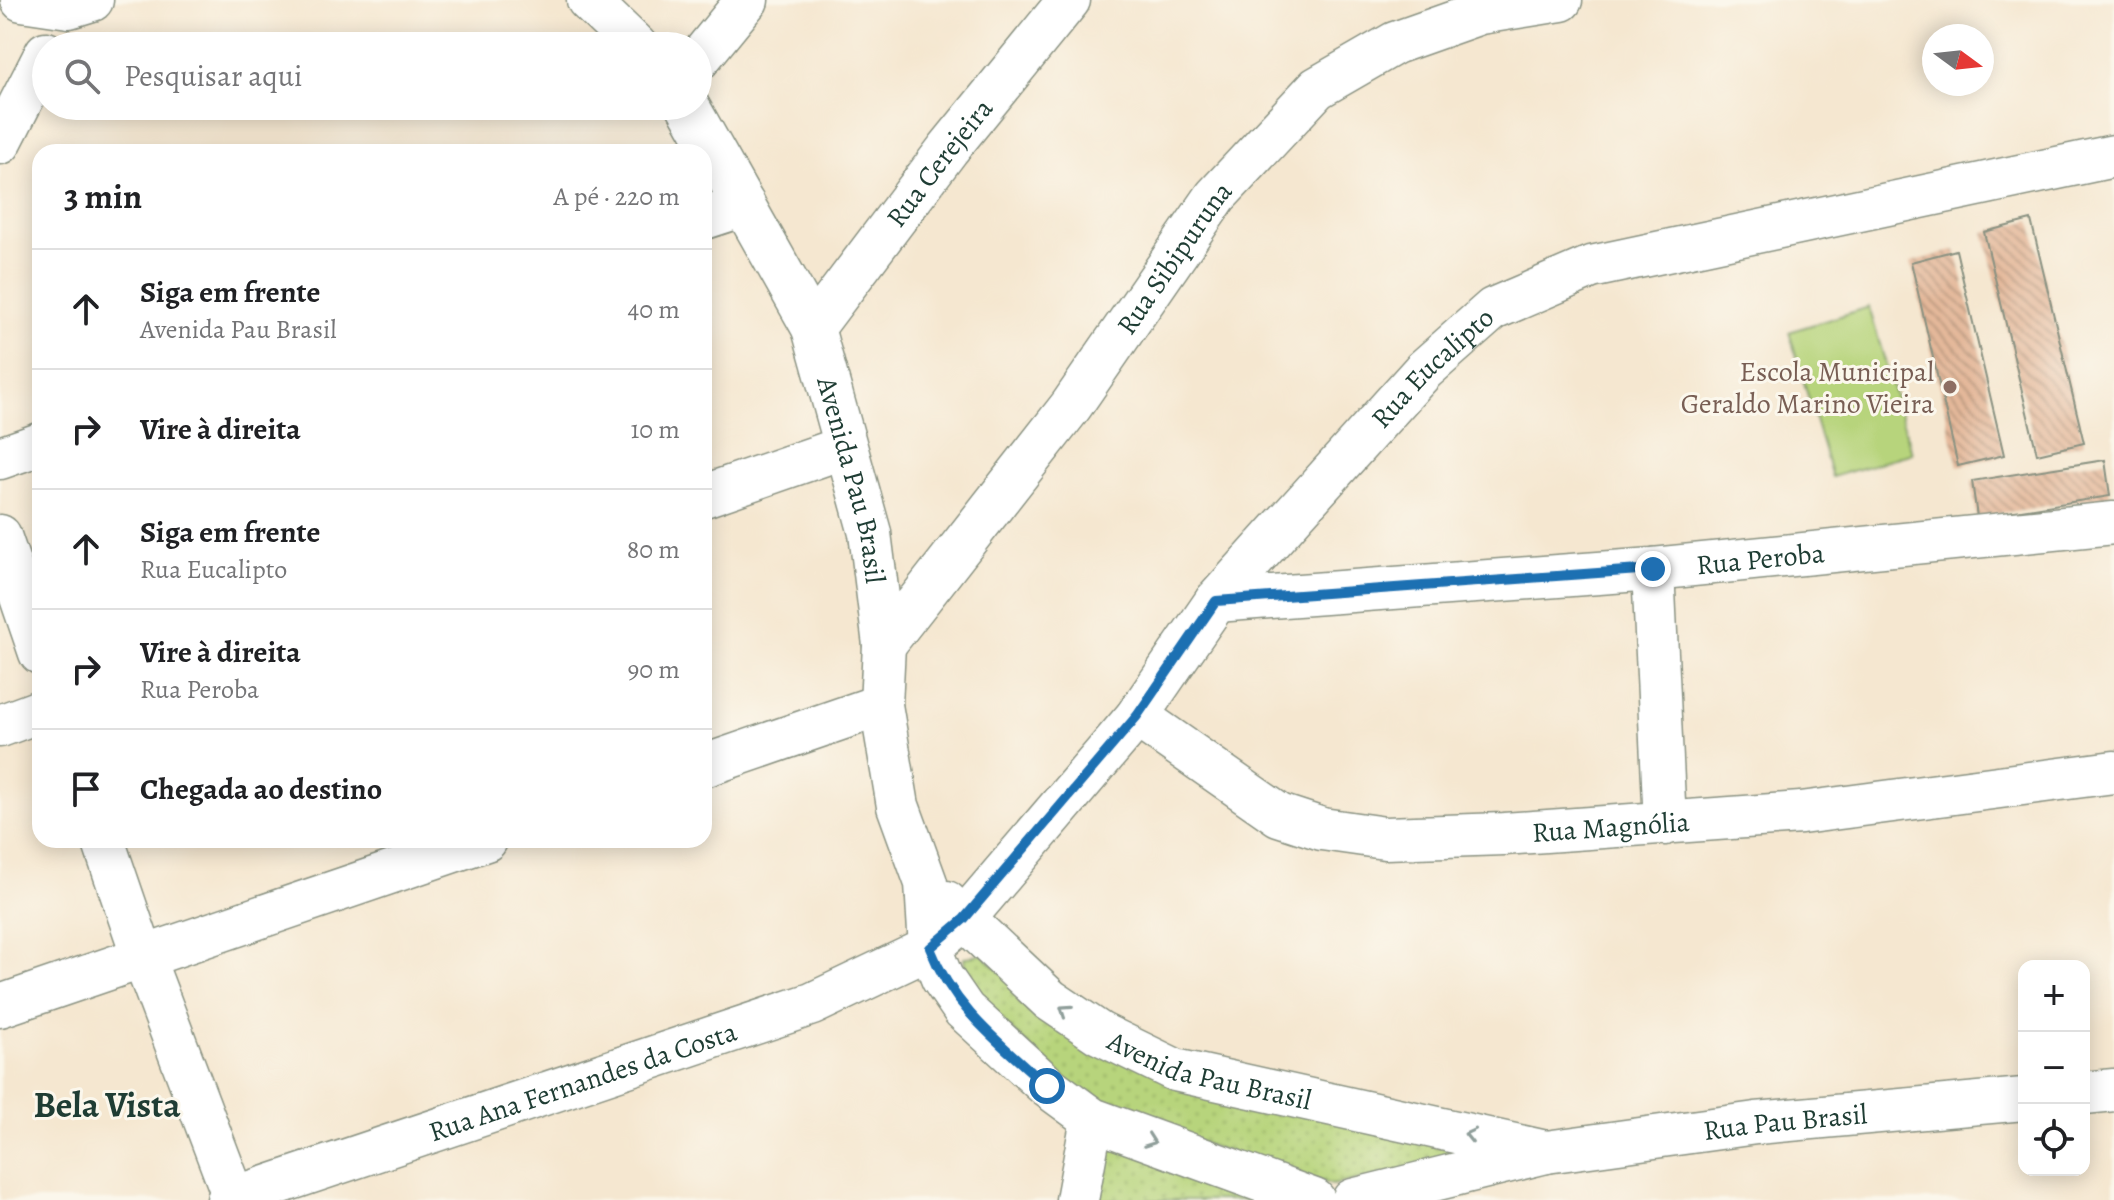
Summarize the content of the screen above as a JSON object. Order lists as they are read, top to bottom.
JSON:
{
  "streets": {
    "street": [
      "Rua Cerejeira",
      "Rua Sibipuruna",
      "Rua Eucalipto",
      "Avenida Pau Brasil",
      "Rua Peroba",
      "Rua Magnólia",
      "Rua Ana Fernandes da Costa",
      "Rua Pau Brasil"
    ]
  },
  "crossings": [
    ["Rua Cerejeira", "Avenida Pau Brasil"],
    ["Rua Sibipuruna", "Avenida Pau Brasil"],
    ["Rua Eucalipto", "Avenida Pau Brasil"],
    ["Rua Eucalipto", "Rua Peroba"],
    ["Rua Eucalipto", "Rua Magnólia"],
    ["Rua Eucalipto", "Rua Ana Fernandes da Costa"],
    ["Avenida Pau Brasil", "Rua Ana Fernandes da Costa"],
    ["Avenida Pau Brasil", "Rua Pau Brasil"]
  ],
  "districts": ["Bela Vista"],
  "places": ["Escola Municipal Geraldo Marino Vieira"],
  "north": "right",
  "page": {
    "search": "Pesquisar aqui",
    "heading": ["3 min", "A pé · 220 m"],
    "list": [
      ["Siga em frente", "Avenida Pau Brasil", "40 m"],
      ["Vire à direita", "10 m"],
      ["Siga em frente", "Rua Eucalipto", "80 m"],
      ["Vire à direita", "Rua Peroba", "90 m"],
      "Chegada ao destino"
    ],
    "map_buttons": ["+", "−"]
  }
}
